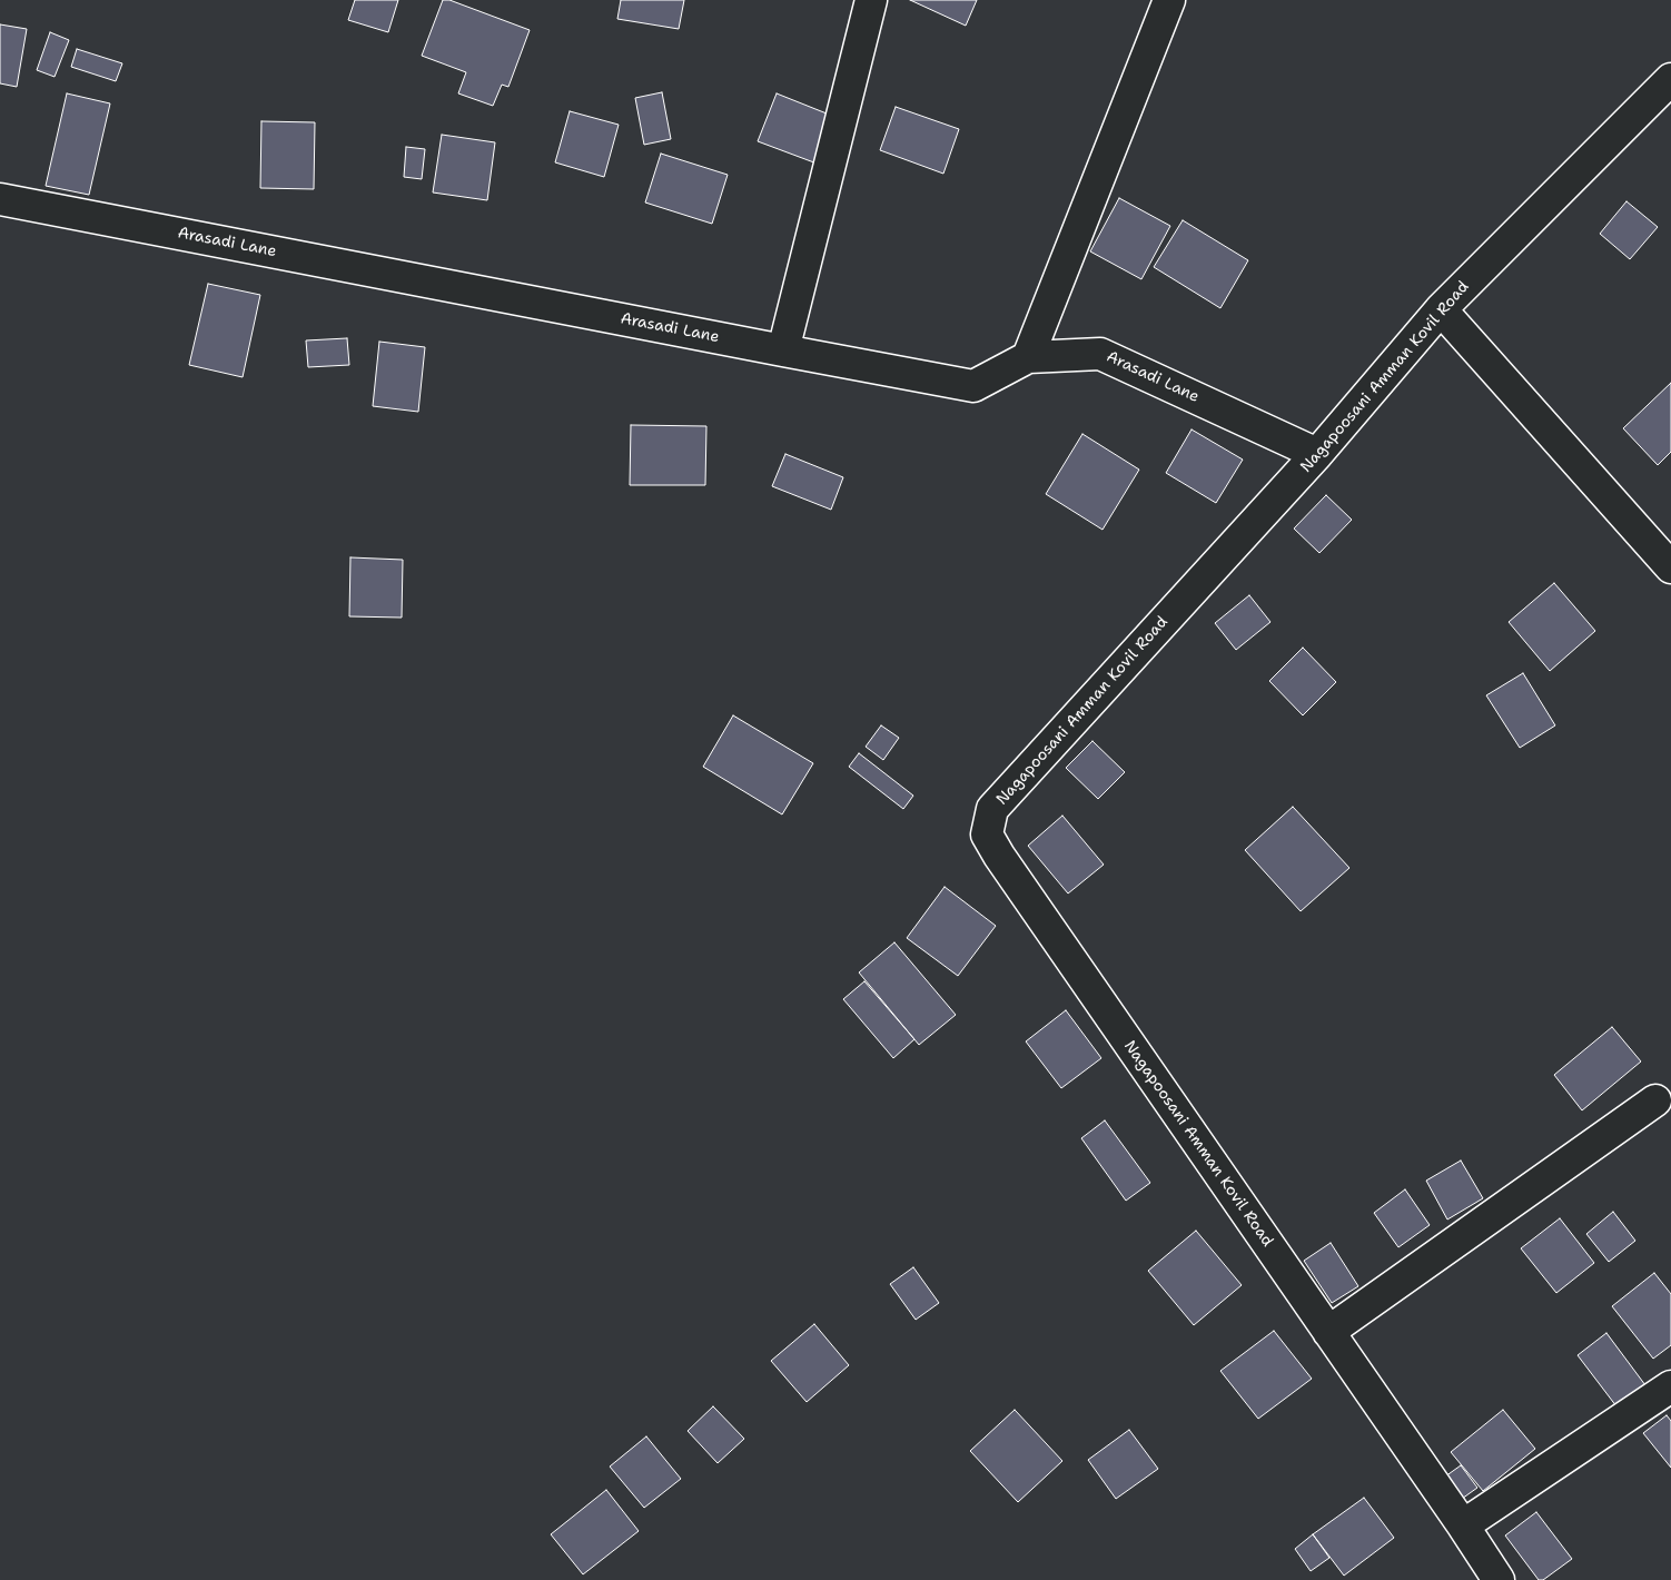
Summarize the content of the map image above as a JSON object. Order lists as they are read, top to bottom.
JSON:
{
  "streets": {
    "street": ["Arasadi Lane", "Nagapoosani Amman Kovil Road"]
  },
  "crossings": [
    ["Arasadi Lane", "Nagapoosani Amman Kovil Road"]
  ]
}
